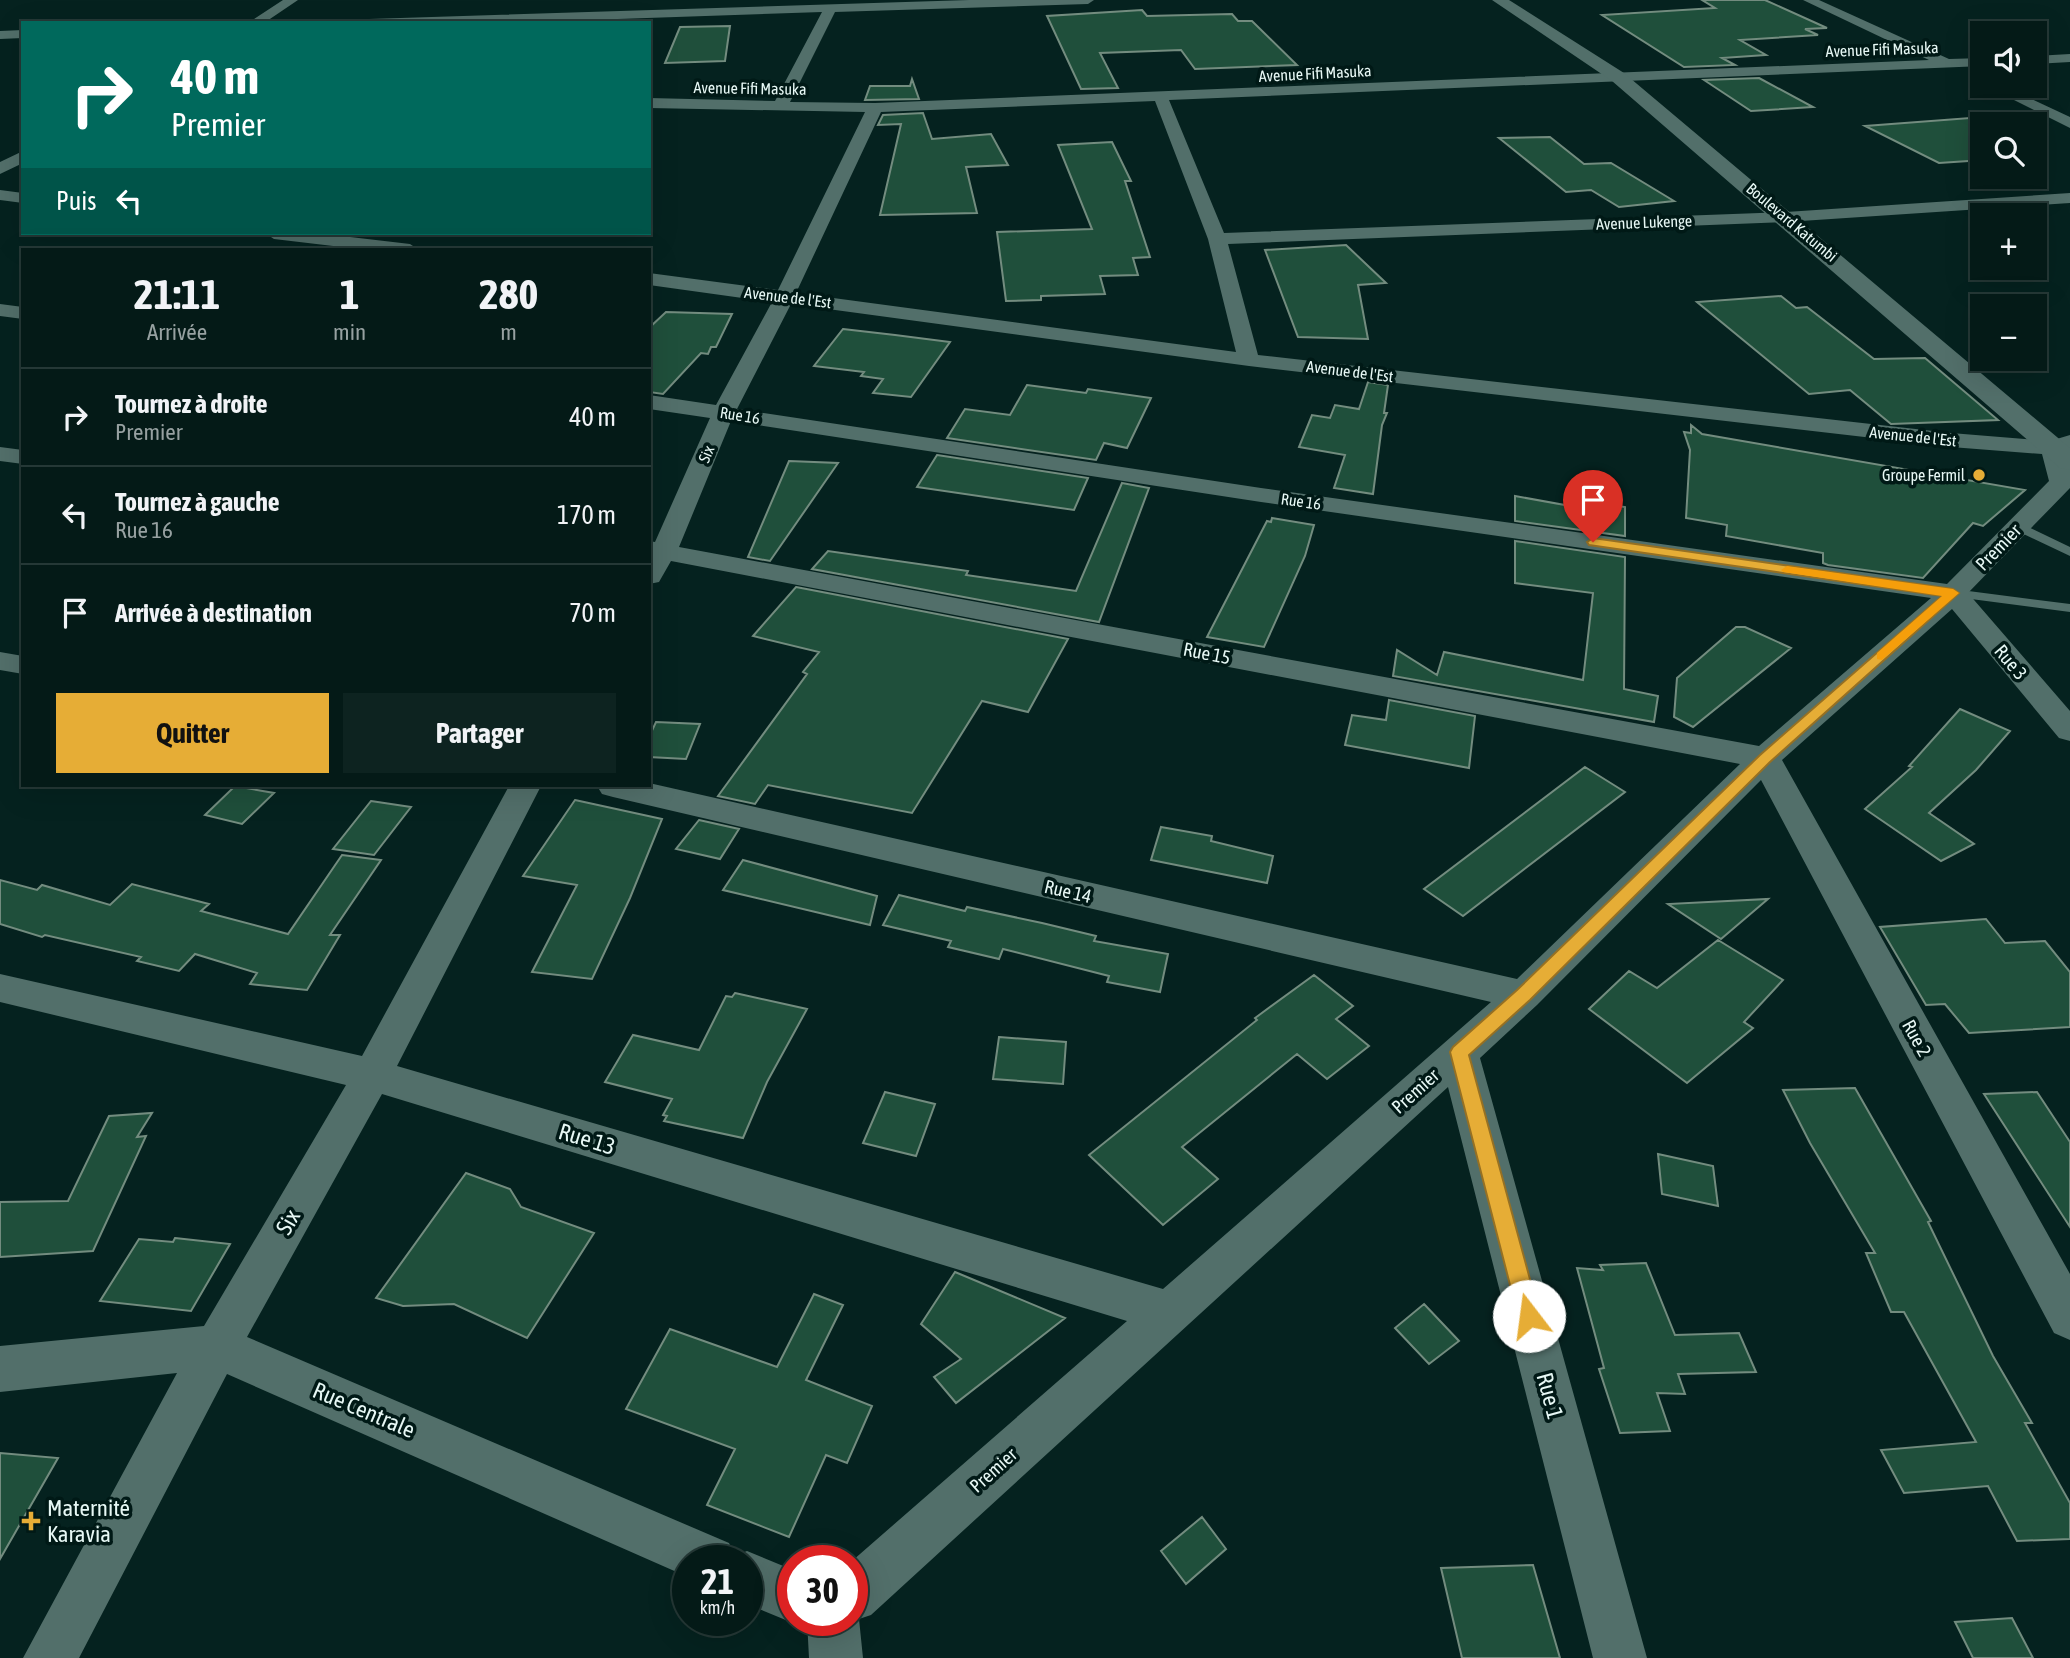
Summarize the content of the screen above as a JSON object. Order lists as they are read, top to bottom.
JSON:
{
  "streets": {
    "street": [
      "Avenue Fifi Masuka",
      "Avenue Lukenge",
      "Boulevard Katumbi",
      "Avenue de l'Est",
      "Rue 16",
      "Six",
      "Premier",
      "Rue 15",
      "Rue 3",
      "Rue 14",
      "Rue 2",
      "Rue 13",
      "Rue 1",
      "Rue Centrale"
    ]
  },
  "crossings": [
    ["Avenue Fifi Masuka", "Boulevard Katumbi"],
    ["Avenue Fifi Masuka", "Six"],
    ["Avenue Lukenge", "Boulevard Katumbi"],
    ["Boulevard Katumbi", "Avenue de l'Est"],
    ["Boulevard Katumbi", "Premier"],
    ["Avenue de l'Est", "Six"],
    ["Avenue de l'Est", "Premier"],
    ["Rue 16", "Six"],
    ["Rue 16", "Premier"],
    ["Rue 16", "Rue 3"],
    ["Six", "Rue 15"],
    ["Six", "Rue 13"],
    ["Six", "Rue Centrale"],
    ["Premier", "Rue 15"],
    ["Premier", "Rue 3"],
    ["Premier", "Rue 14"],
    ["Premier", "Rue 2"],
    ["Premier", "Rue 13"],
    ["Premier", "Rue 1"],
    ["Rue 15", "Rue 2"]
  ],
  "places": {
    "other": ["Groupe Fermil"],
    "health": ["Maternité Karavia"]
  },
  "page": {
    "map_buttons": ["+", "−"],
    "turn": ["40 m", "Premier"],
    "then": "Puis",
    "eta": [
      "21:11",
      "Arrivée",
      "1",
      "min",
      "280",
      "m"
    ],
    "list": [
      {
        "name": "Tournez à droite",
        "note": "Premier",
        "value": "40 m"
      },
      {
        "name": "Tournez à gauche",
        "note": "Rue 16",
        "value": "170 m"
      },
      {
        "name": "Arrivée à destination",
        "value": "70 m"
      }
    ],
    "buttons": ["Quitter", "Partager"],
    "speed": "21 km/h",
    "limit": "30"
  }
}
